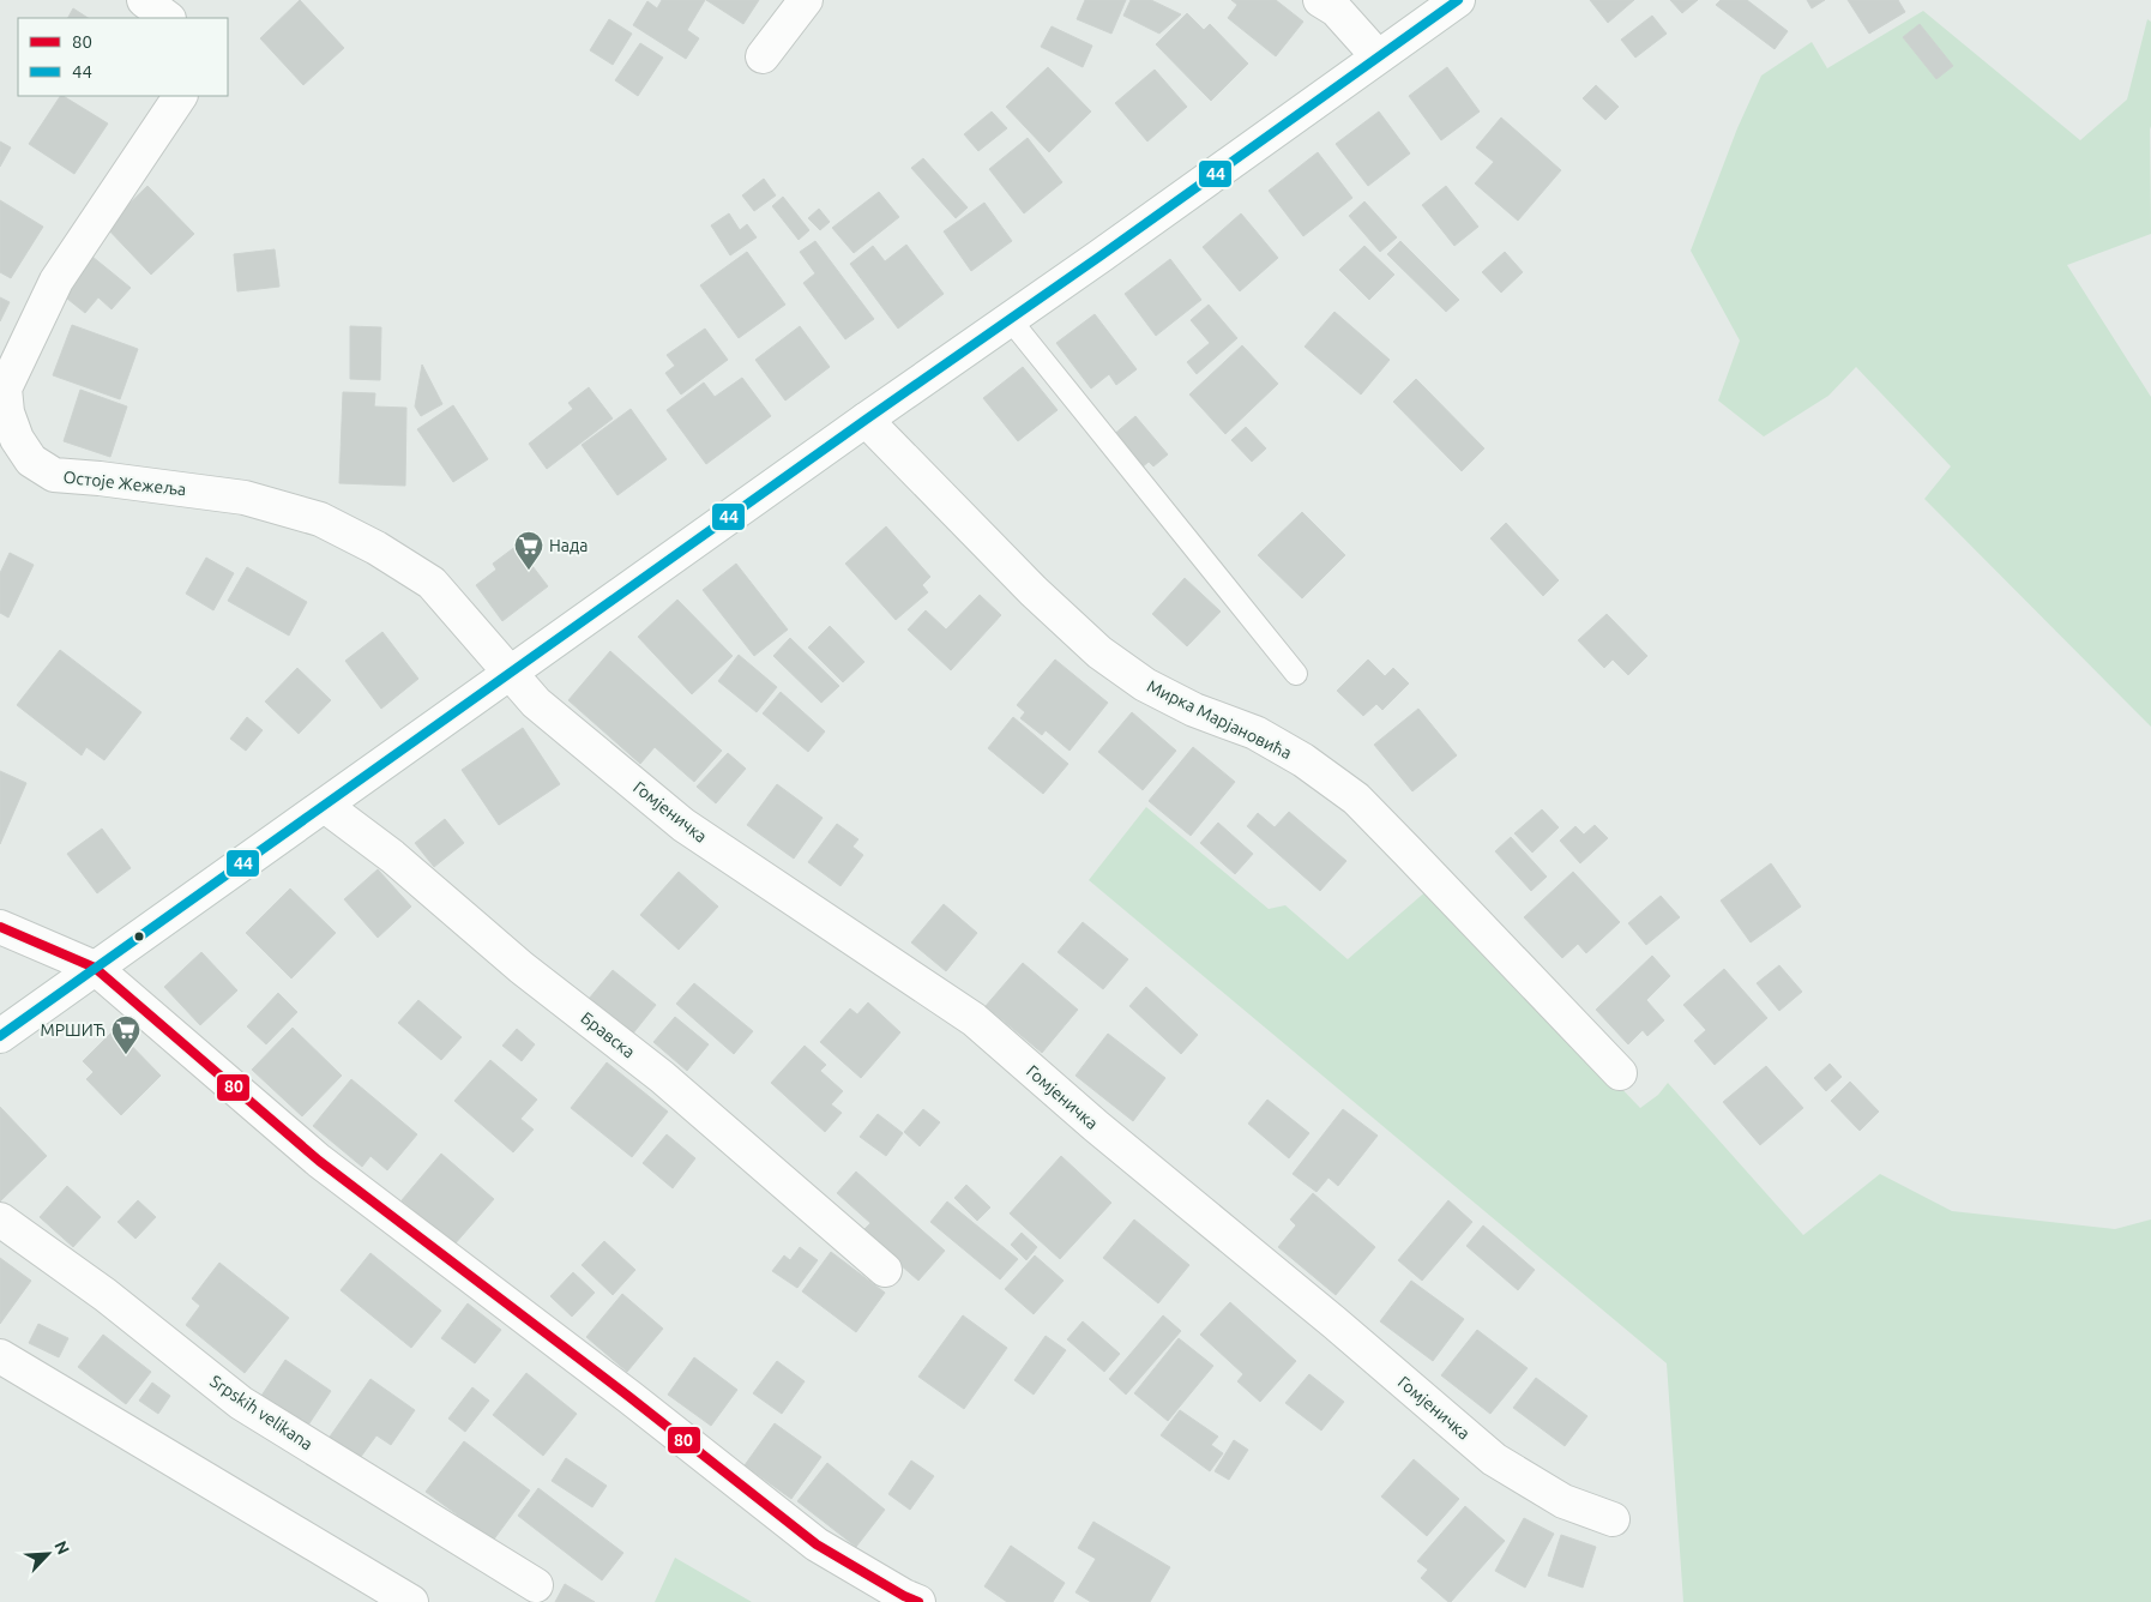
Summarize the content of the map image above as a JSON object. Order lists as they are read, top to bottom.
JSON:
{
  "streets": {
    "street": [
      "Остоје Жежеља",
      "Мирка Марјановића",
      "Гомјеничка",
      "Бравска",
      "Srpskih velikana"
    ]
  },
  "crossings": [
    ["Остоје Жежеља", "Гомјеничка"]
  ],
  "places": {
    "supermarket": ["Нада", "МРШИЋ"]
  },
  "lines": ["transit line 44", "transit line 80"],
  "legend": ["80", "44"],
  "north": "top right"
}
